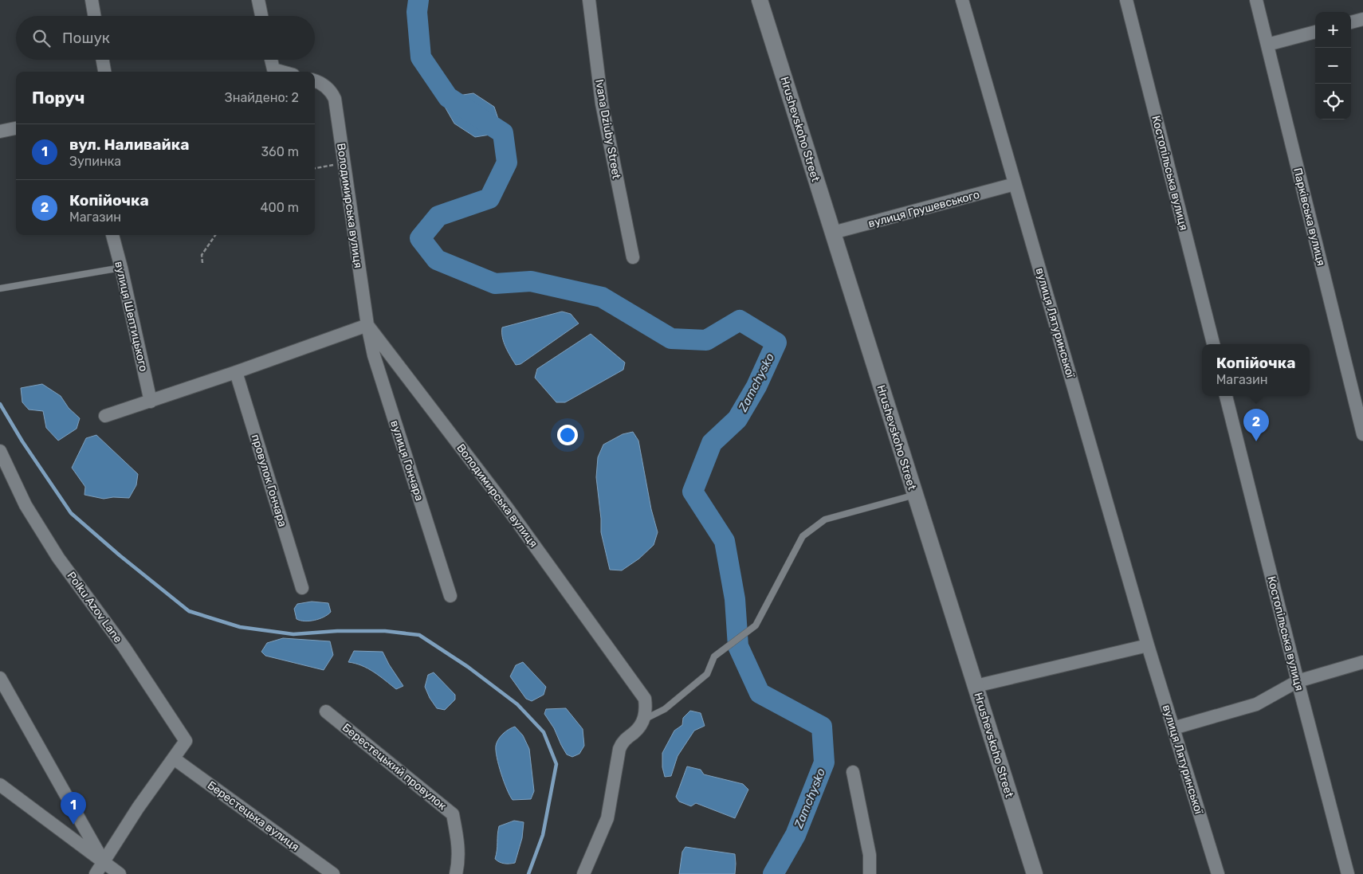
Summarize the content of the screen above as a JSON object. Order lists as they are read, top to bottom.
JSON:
{
  "streets": {
    "street": [
      "Ivana Dziuby Street",
      "Hrushevskoho Street",
      "Костопільська вулиця",
      "Володимирська вулиця",
      "вулиця Грушевського",
      "Парківська вулиця",
      "вулиця Шептицького",
      "вулиця Лятуринської",
      "вулиця Гончара",
      "провулок Гончара",
      "Polku Azov Lane",
      "Берестецький провулок",
      "Берестецька вулиця"
    ]
  },
  "crossings": [
    ["Hrushevskoho Street", "вулиця Грушевського"],
    ["Володимирська вулиця", "вулиця Гончара"],
    ["вулиця Грушевського", "вулиця Лятуринської"],
    ["Polku Azov Lane", "Берестецька вулиця"]
  ],
  "water": ["Zamchysko"],
  "page": {
    "map_buttons": ["+", "−"],
    "search": "Пошук",
    "heading": ["Поруч", "Знайдено: 2"],
    "list": [
      {
        "mark": "1",
        "name": "вул. Наливайка",
        "note": "Зупинка",
        "value": "360 m"
      },
      {
        "mark": "2",
        "name": "Копійочка",
        "note": "Магазин",
        "value": "400 m"
      }
    ],
    "popup": ["Копійочка", "Магазин"],
    "pins": ["2", "1"]
  }
}
